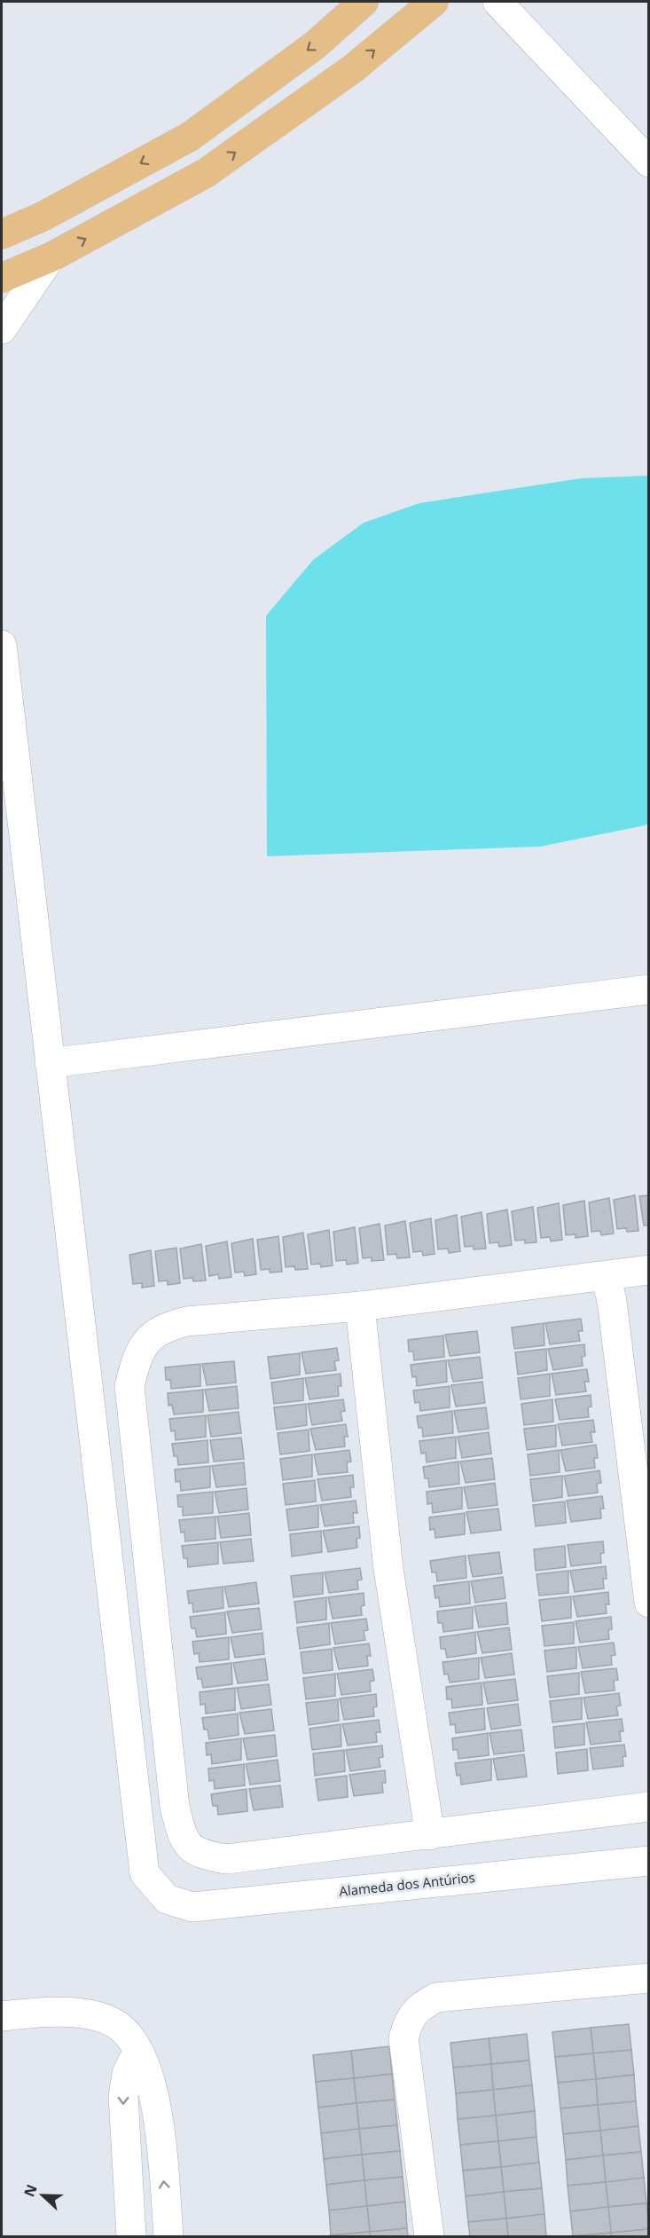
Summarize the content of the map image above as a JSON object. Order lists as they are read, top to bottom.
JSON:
{
  "streets": {
    "street": ["Alameda dos Antúrios"]
  },
  "north": "left"
}
